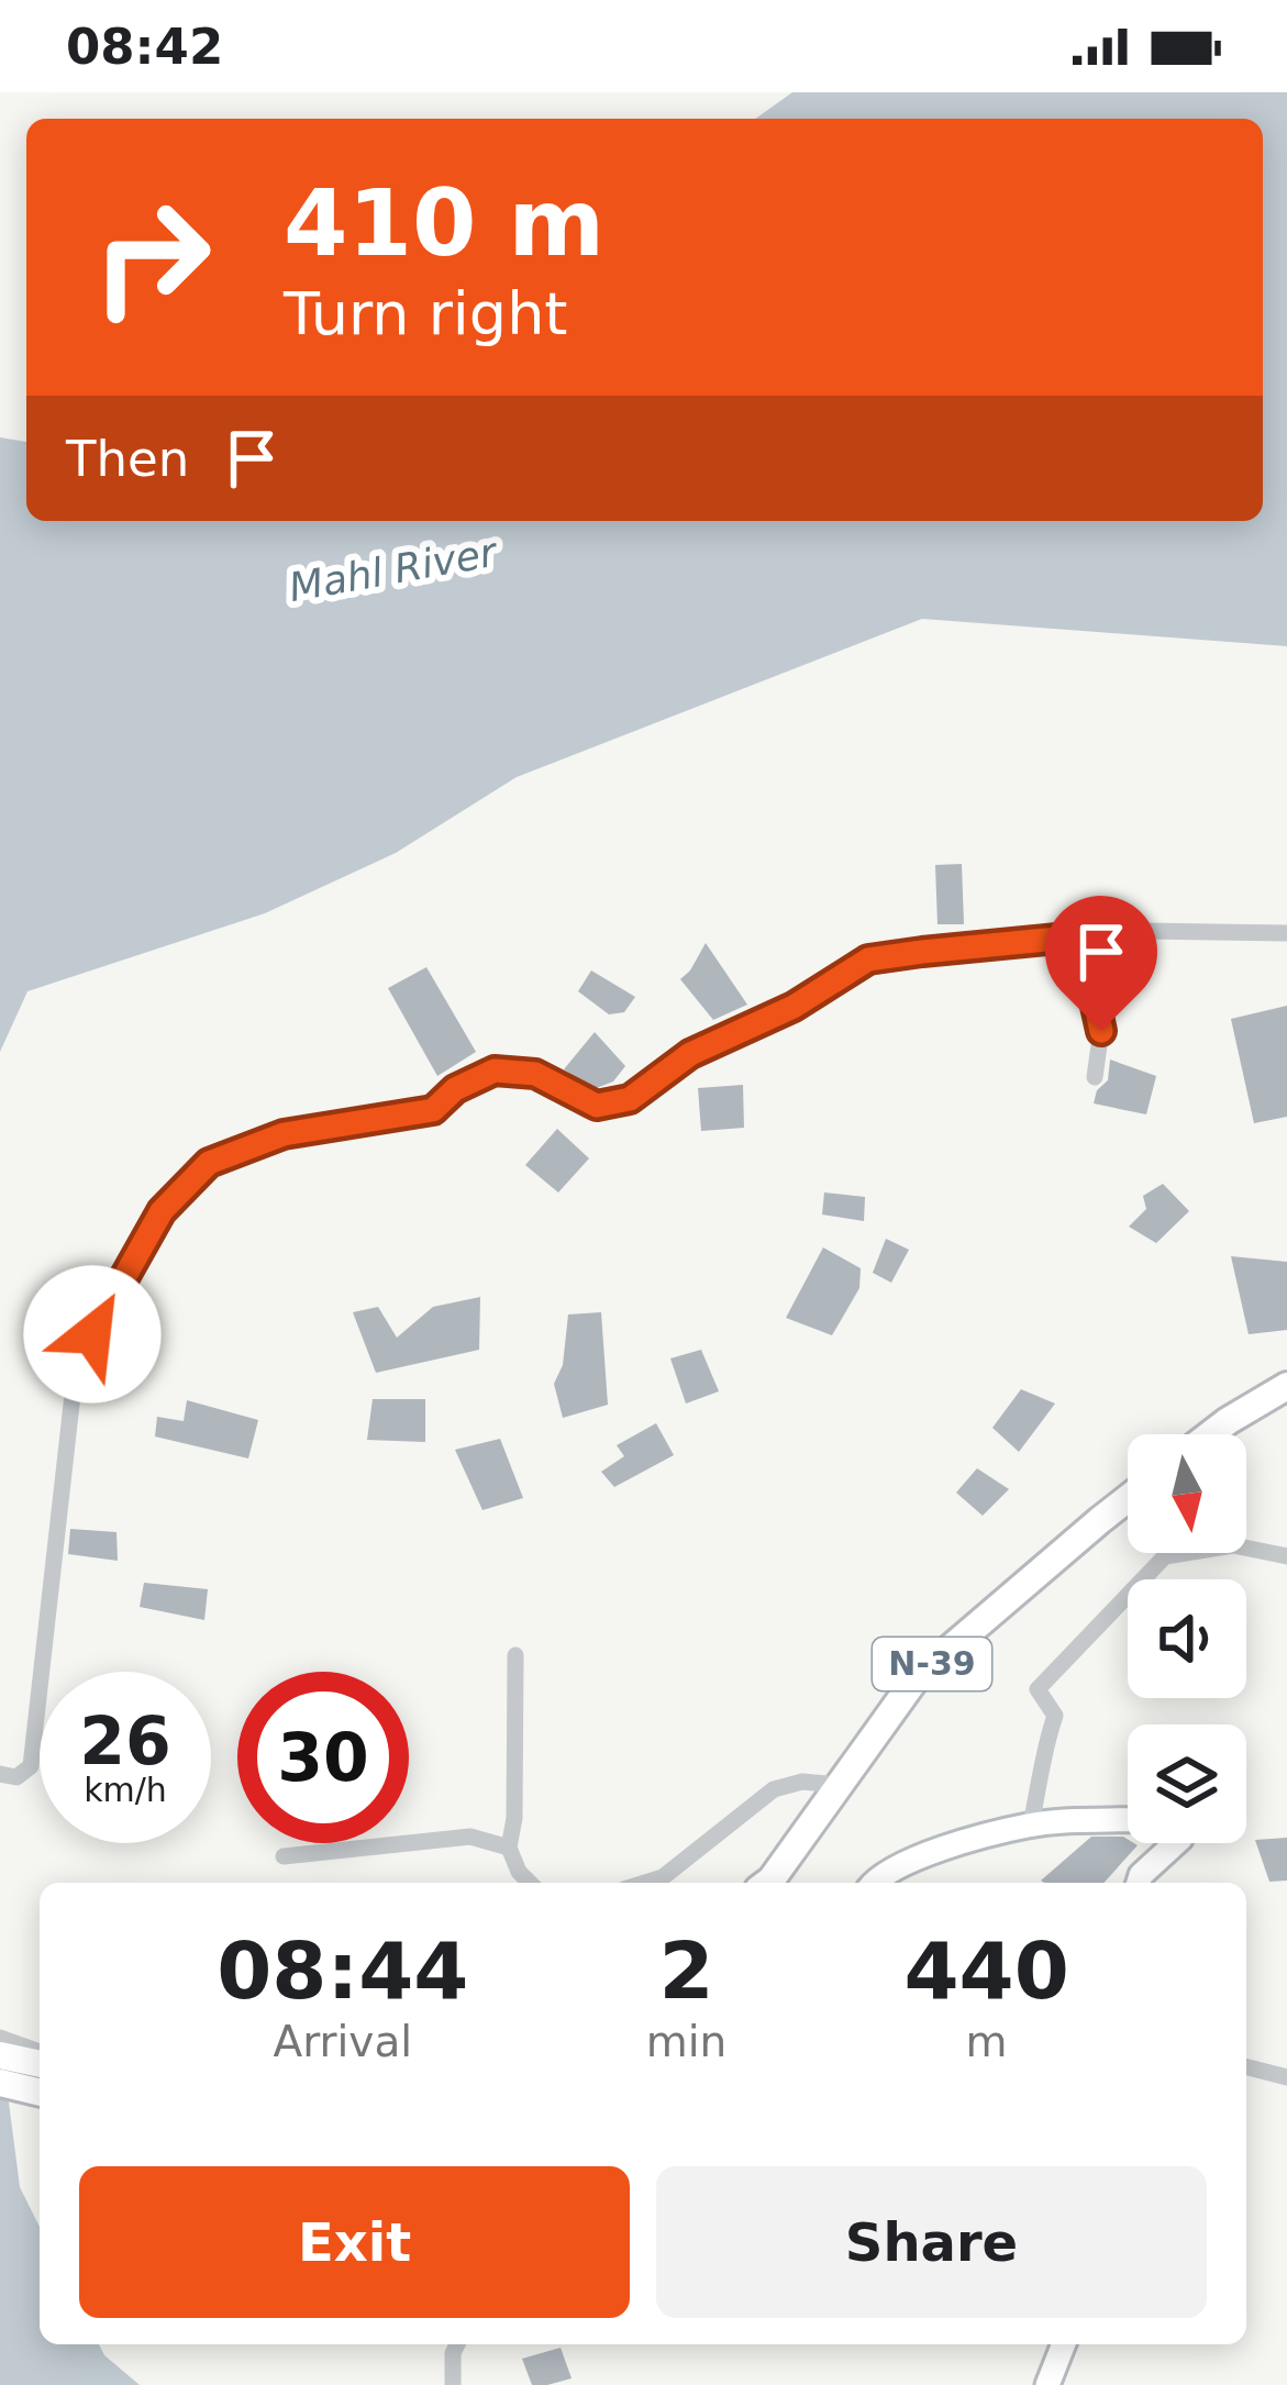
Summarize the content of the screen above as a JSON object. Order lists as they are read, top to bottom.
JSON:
{
  "streets": {
    "main road": ["N-39"]
  },
  "water": ["Mahl River"],
  "north": "bottom",
  "page": {
    "status": "08:42",
    "turn": ["410 m", "Turn right"],
    "then": "Then",
    "speed": "26 km/h",
    "limit": "30",
    "eta": [
      "08:44",
      "Arrival",
      "2",
      "min",
      "440",
      "m"
    ],
    "buttons": ["Exit", "Share"]
  }
}
